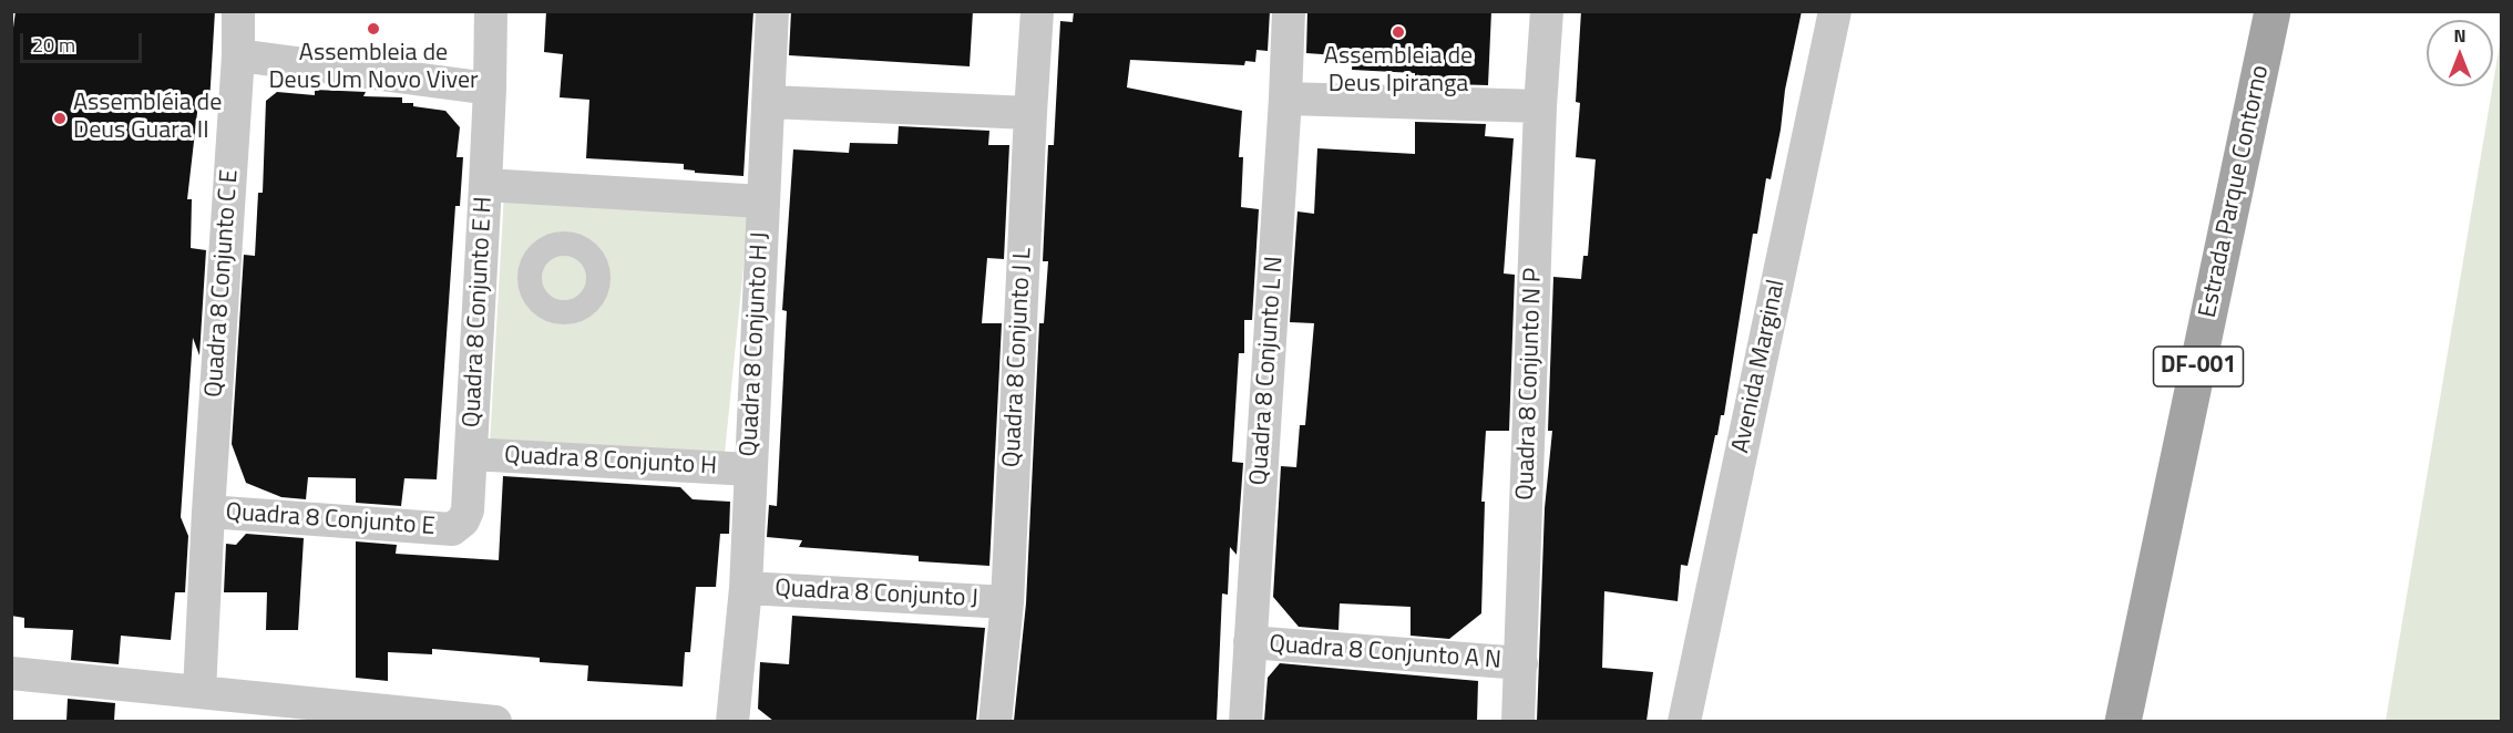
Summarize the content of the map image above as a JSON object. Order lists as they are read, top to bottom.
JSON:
{
  "streets": {
    "main road": ["Estrada Parque Contorno", "DF-001"],
    "street": [
      "Quadra 8 Conjunto C E",
      "Quadra 8 Conjunto E H",
      "Quadra 8 Conjunto H J",
      "Quadra 8 Conjunto J L",
      "Avenida Marginal",
      "Quadra 8 Conjunto L N",
      "Quadra 8 Conjunto N P",
      "Quadra 8 Conjunto H",
      "Quadra 8 Conjunto E",
      "Quadra 8 Conjunto J",
      "Quadra 8 Conjunto A N"
    ]
  },
  "crossings": [
    ["Quadra 8 Conjunto C E", "Quadra 8 Conjunto E"],
    ["Quadra 8 Conjunto E H", "Quadra 8 Conjunto H"],
    ["Quadra 8 Conjunto E H", "Quadra 8 Conjunto E"],
    ["Quadra 8 Conjunto H J", "Quadra 8 Conjunto H"],
    ["Quadra 8 Conjunto H J", "Quadra 8 Conjunto J"],
    ["Quadra 8 Conjunto J L", "Quadra 8 Conjunto J"],
    ["Quadra 8 Conjunto L N", "Quadra 8 Conjunto A N"],
    ["Quadra 8 Conjunto N P", "Quadra 8 Conjunto A N"]
  ],
  "places": ["Assembleia de Deus Um Novo Viver", "Assembleia de Deus Ipiranga", "Assembléia de Deus Guara II"],
  "scale_bar": "20 m",
  "north": "top"
}
